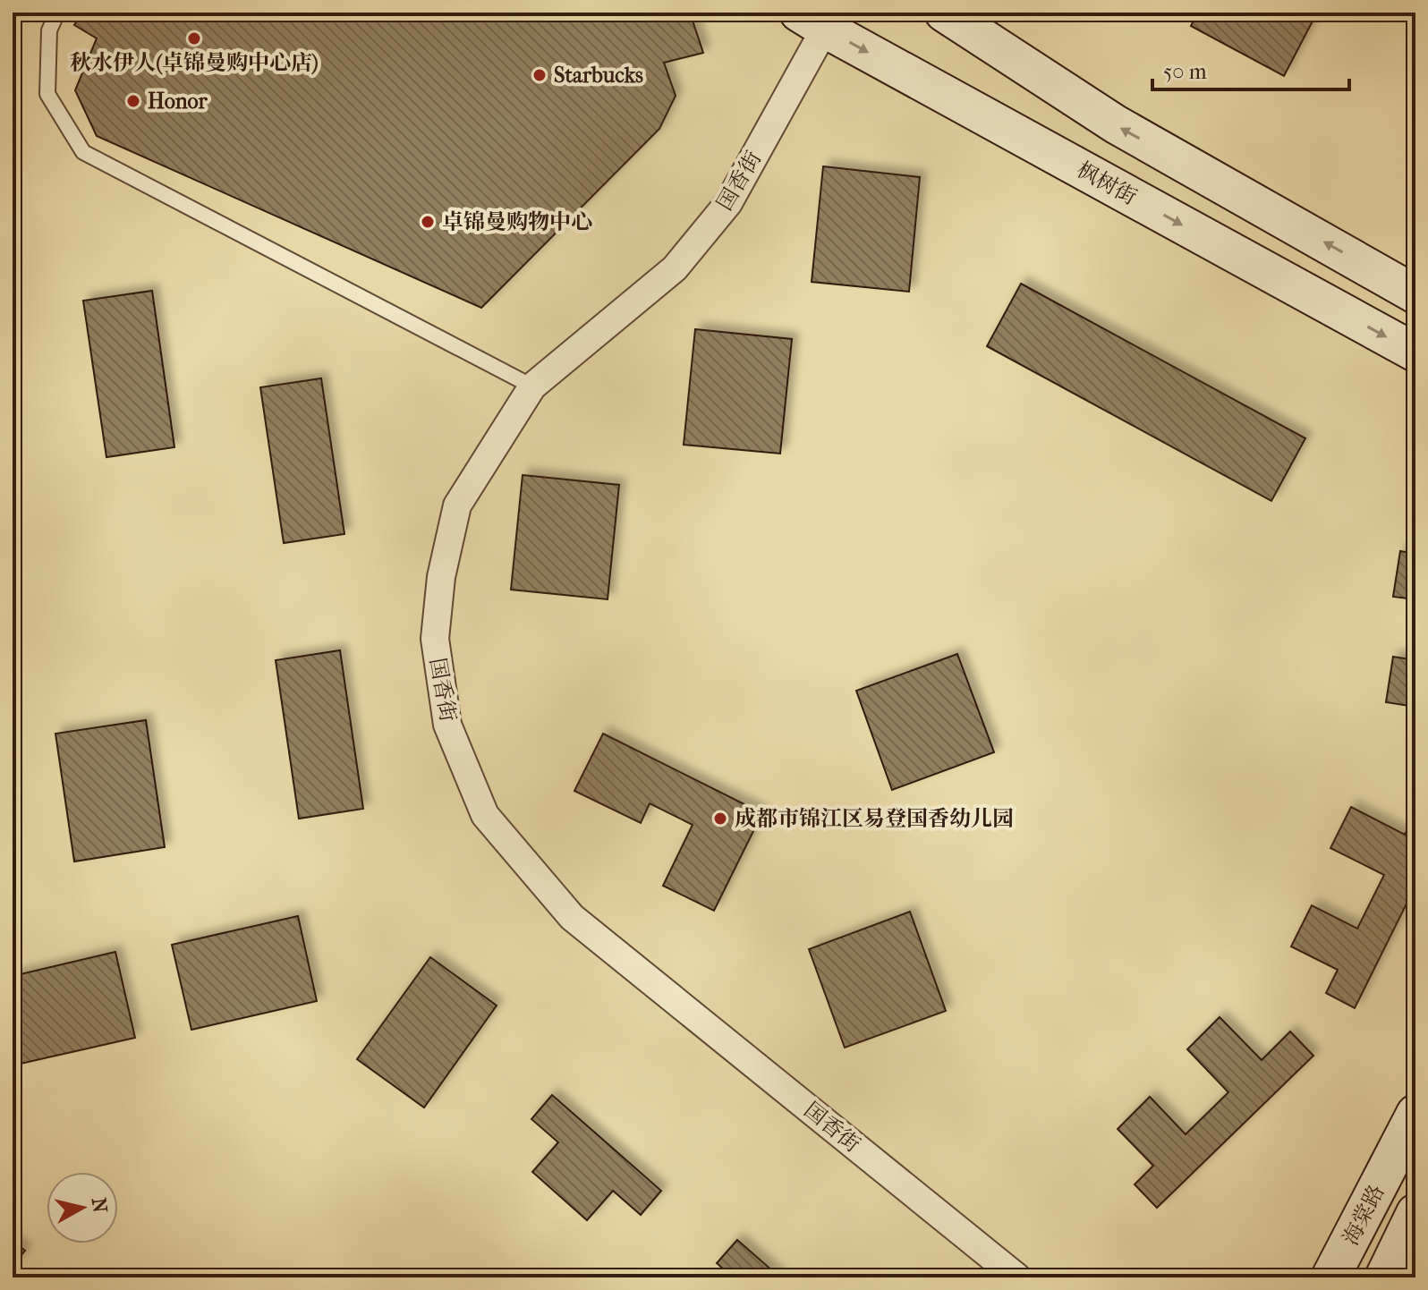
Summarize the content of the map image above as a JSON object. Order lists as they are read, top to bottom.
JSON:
{
  "streets": {
    "street": ["国香街", "枫树街", "海棠路"]
  },
  "crossings": [
    ["国香街", "枫树街"]
  ],
  "places": [
    "秋水伊人(卓锦曼购中心店)",
    "Starbucks",
    "Honor",
    "卓锦曼购物中心",
    "成都市锦江区易登国香幼儿园"
  ],
  "scale_bar": "50 m",
  "north": "right"
}
